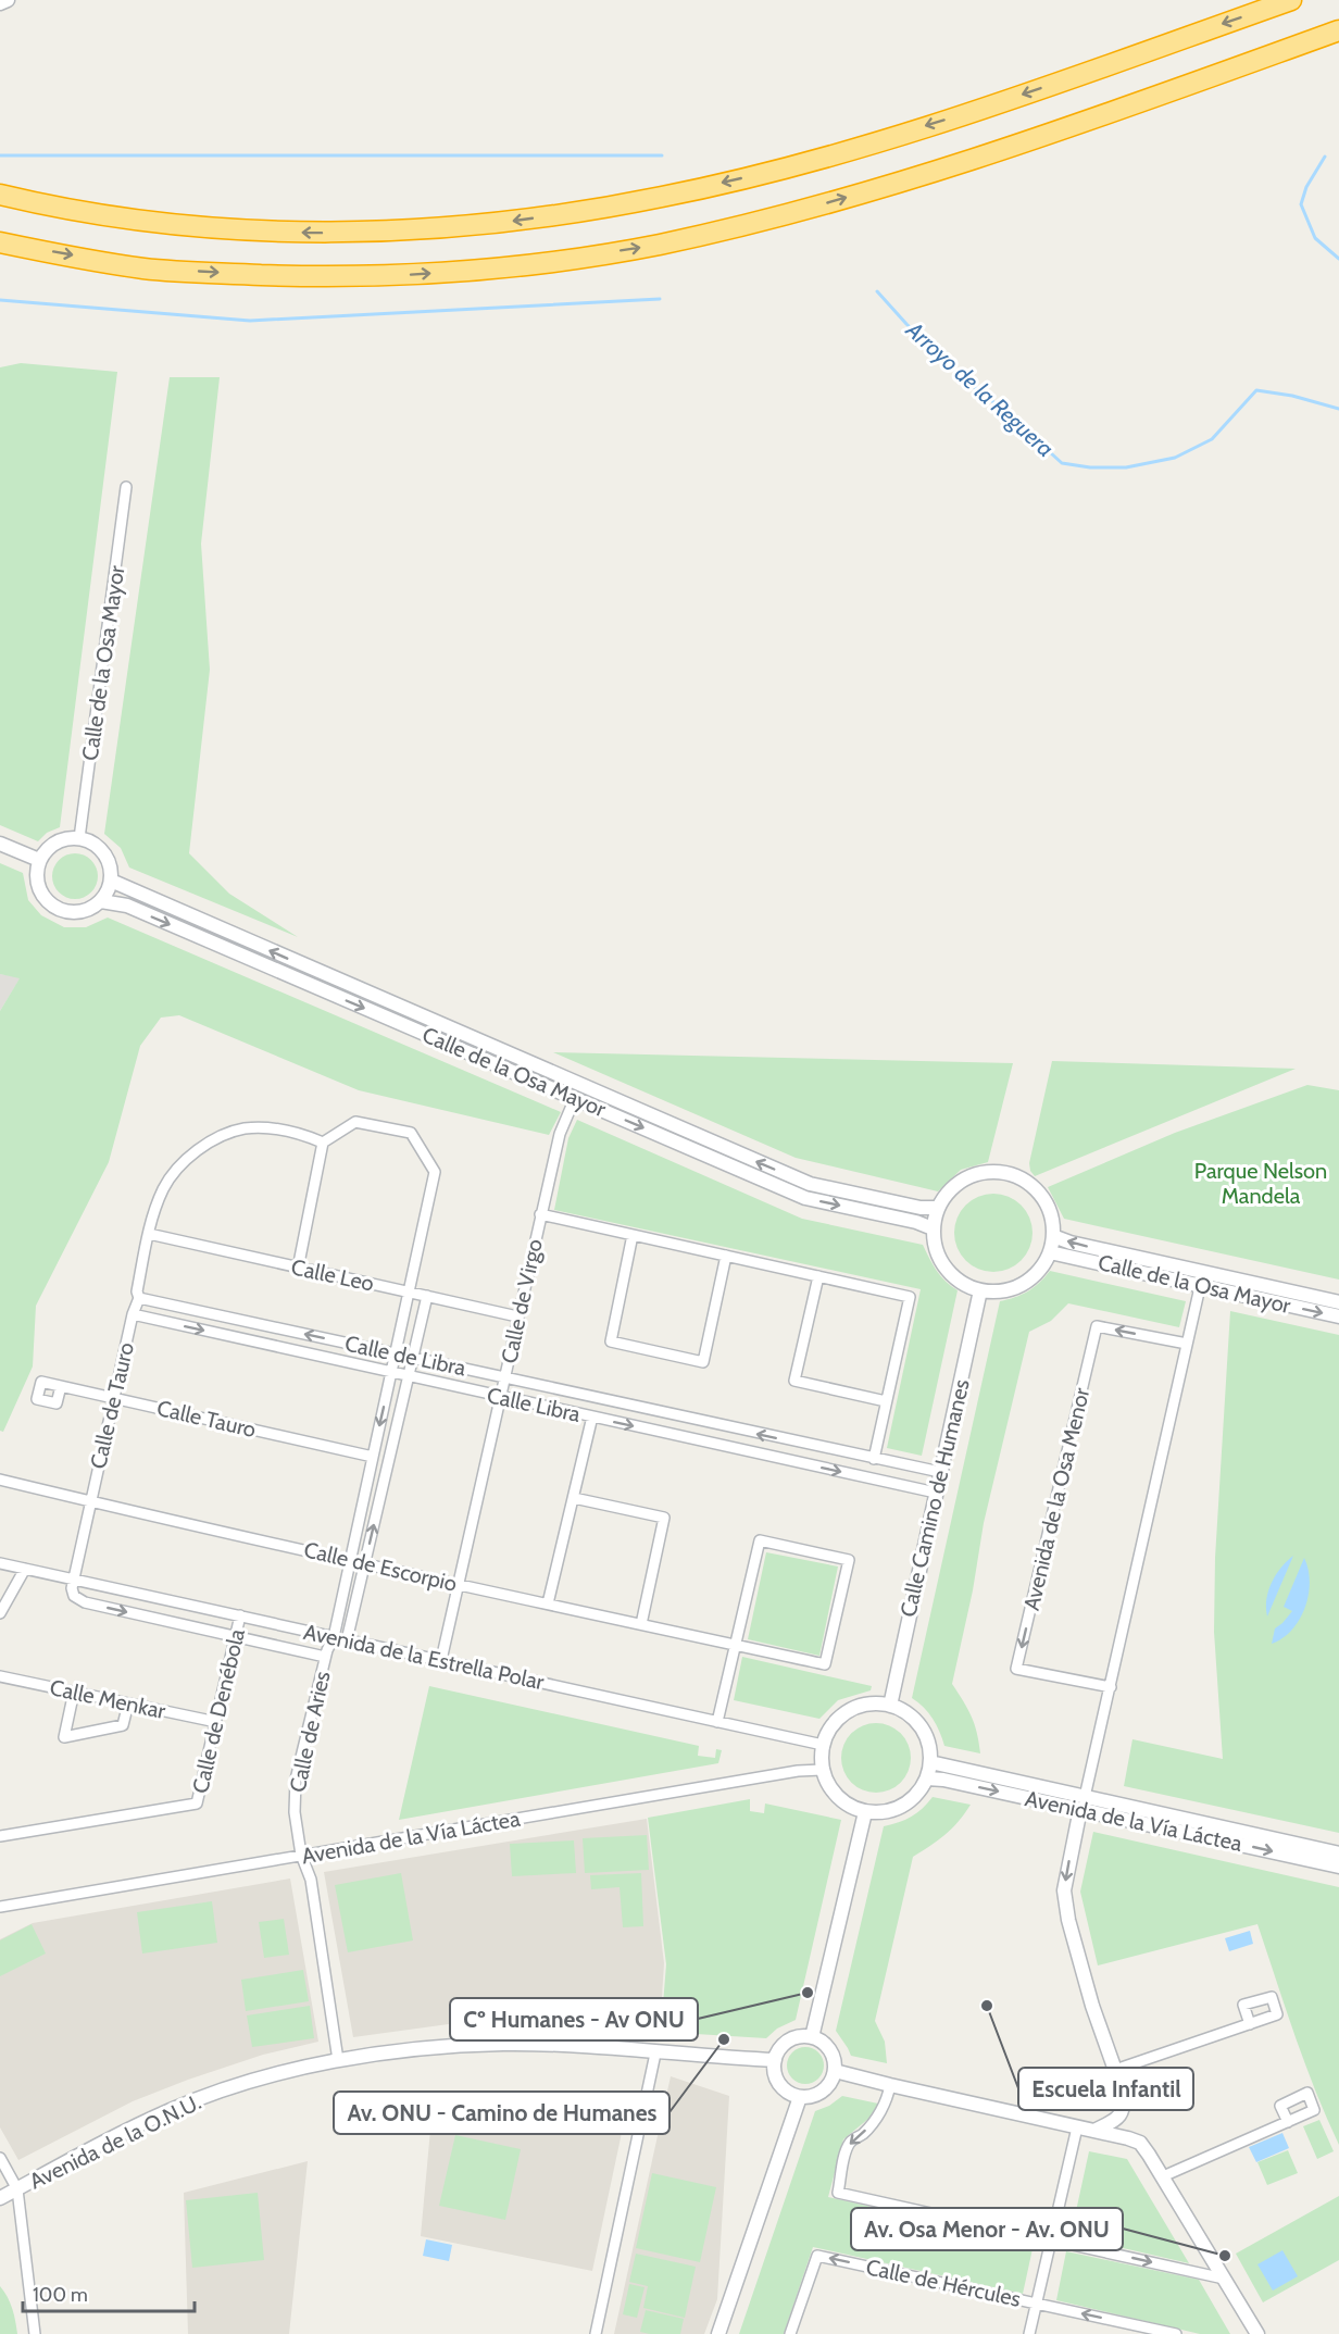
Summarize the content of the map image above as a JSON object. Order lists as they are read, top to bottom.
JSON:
{
  "streets": {
    "street": [
      "Calle de la Osa Mayor",
      "Calle Leo",
      "Calle de Virgo",
      "Calle de Libra",
      "Calle Libra",
      "Calle de Tauro",
      "Calle Tauro",
      "Calle Camino de Humanes",
      "Avenida de la Osa Menor",
      "Calle de Escorpio",
      "Avenida de la Estrella Polar",
      "Calle Menkar",
      "Calle de Denébola",
      "Calle de Aries",
      "Avenida de la Vía Láctea",
      "Avenida de la O.N.U.",
      "Calle de Hércules"
    ]
  },
  "crossings": [
    ["Calle de la Osa Mayor", "Calle de Virgo"],
    ["Calle de la Osa Mayor", "Calle Camino de Humanes"],
    ["Calle Leo", "Calle de Virgo"],
    ["Calle Leo", "Calle de Tauro"],
    ["Calle Leo", "Calle de Aries"],
    ["Calle de Virgo", "Calle de Libra"],
    ["Calle de Virgo", "Calle Libra"],
    ["Calle de Virgo", "Calle de Escorpio"],
    ["Calle de Virgo", "Avenida de la Estrella Polar"],
    ["Calle de Libra", "Calle de Tauro"],
    ["Calle de Libra", "Calle Camino de Humanes"],
    ["Calle de Libra", "Calle de Aries"],
    ["Calle Libra", "Calle de Tauro"],
    ["Calle Libra", "Calle Camino de Humanes"],
    ["Calle Libra", "Calle de Aries"],
    ["Calle de Tauro", "Calle Tauro"],
    ["Calle de Tauro", "Calle de Escorpio"],
    ["Calle de Tauro", "Avenida de la Estrella Polar"],
    ["Calle Tauro", "Calle de Aries"],
    ["Calle Camino de Humanes", "Avenida de la Estrella Polar"],
    ["Calle Camino de Humanes", "Avenida de la Vía Láctea"],
    ["Calle de Escorpio", "Avenida de la Estrella Polar"],
    ["Calle de Escorpio", "Calle de Aries"],
    ["Avenida de la Estrella Polar", "Calle de Denébola"],
    ["Avenida de la Estrella Polar", "Calle de Aries"],
    ["Avenida de la Estrella Polar", "Avenida de la Vía Láctea"],
    ["Calle Menkar", "Calle de Denébola"],
    ["Calle de Aries", "Avenida de la Vía Láctea"],
    ["Calle de Aries", "Avenida de la O.N.U."]
  ],
  "one_way": ["Calle de Libra", "Calle Libra"],
  "water": ["Arroyo de la Reguera"],
  "parks": ["Parque Nelson Mandela"],
  "places": [
    "Cº Humanes - Av ONU",
    "Escuela Infantil",
    "Av. ONU - Camino de Humanes",
    "Av. Osa Menor - Av. ONU"
  ],
  "scale_bar": "100 m"
}
